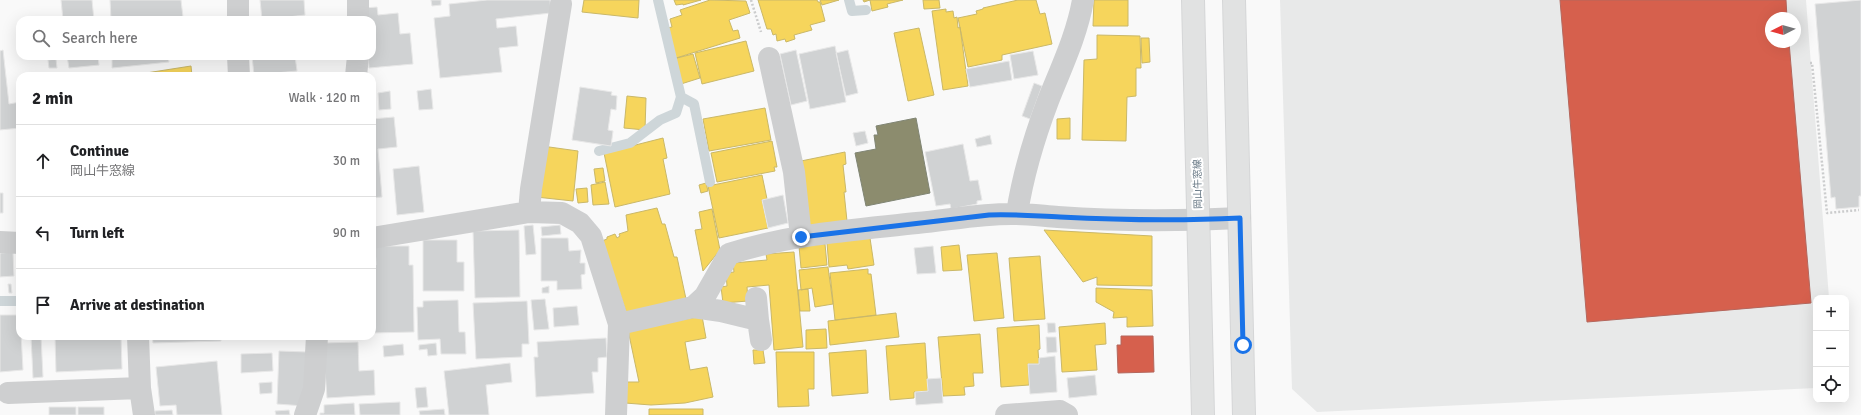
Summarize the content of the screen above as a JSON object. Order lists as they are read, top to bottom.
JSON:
{
  "streets": {
    "main road": ["岡山牛窓線"]
  },
  "north": "left",
  "page": {
    "search": "Search here",
    "heading": ["2 min", "Walk · 120 m"],
    "list": [
      ["Continue", "岡山牛窓線", "30 m"],
      ["Turn left", "90 m"],
      "Arrive at destination"
    ],
    "map_buttons": ["+", "−"]
  }
}
